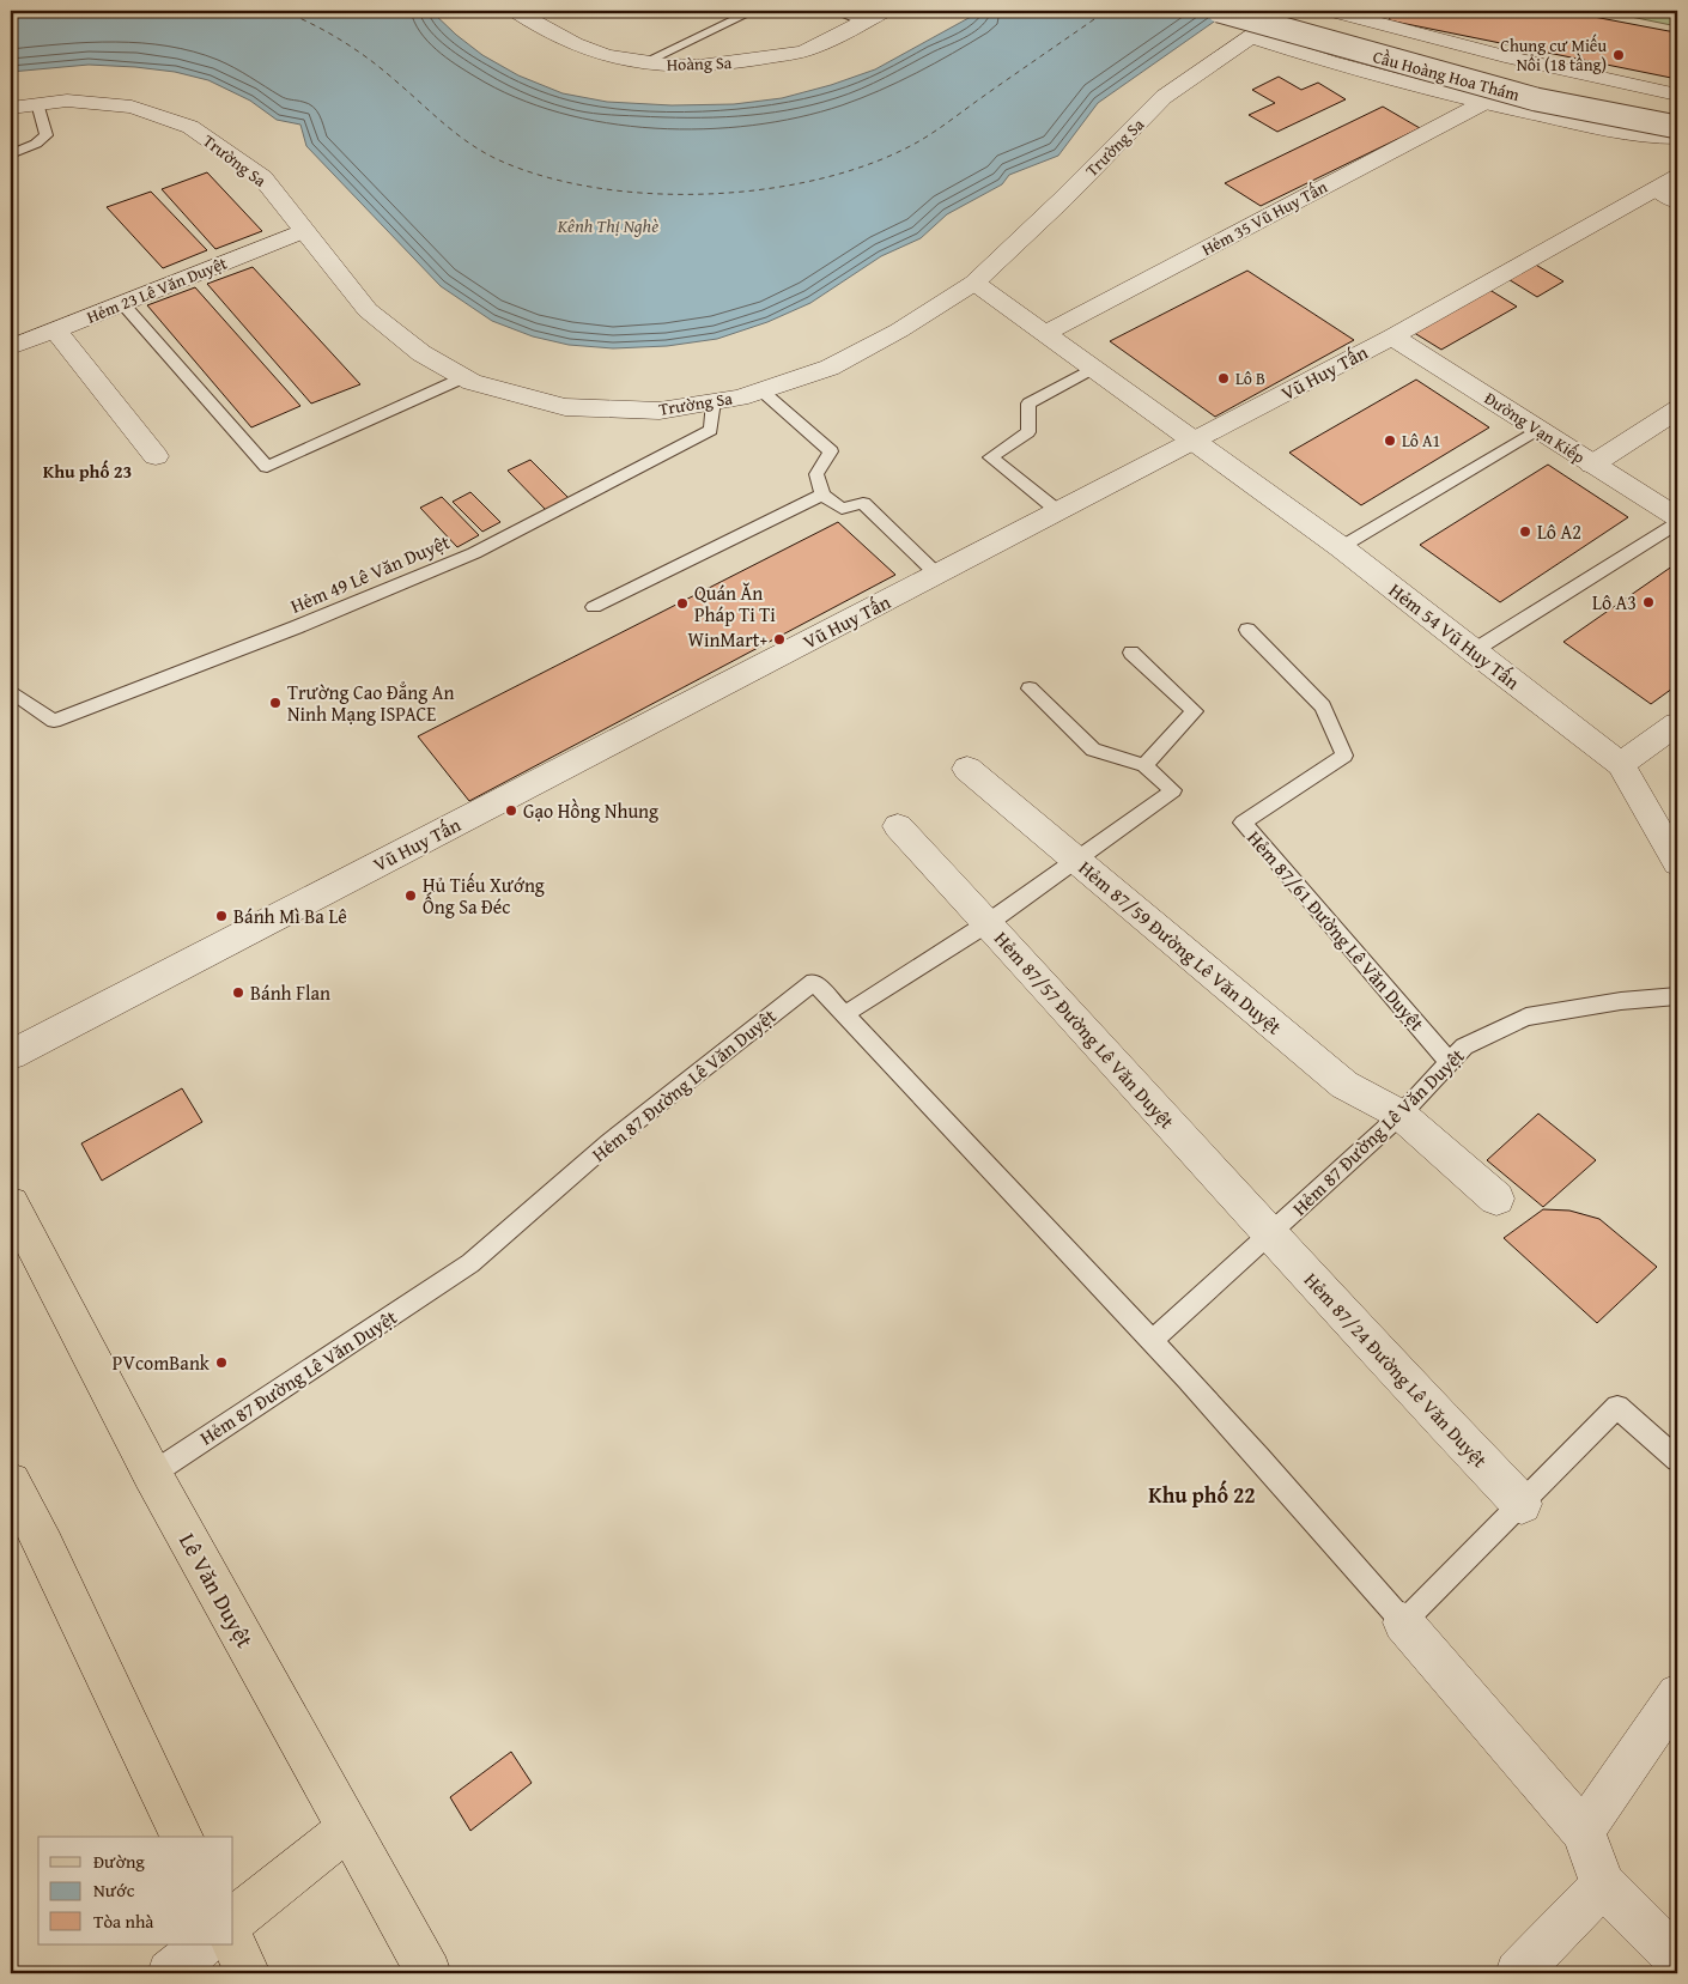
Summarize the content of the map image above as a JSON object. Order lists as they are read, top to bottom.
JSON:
{
  "streets": {
    "main road": ["Lê Văn Duyệt"],
    "street": [
      "Hoàng Sa",
      "Cầu Hoàng Hoa Thám",
      "Trường Sa",
      "Hẻm 35 Vũ Huy Tấn",
      "Hẻm 23 Lê Văn Duyệt",
      "Vũ Huy Tấn",
      "Đường Vạn Kiếp",
      "Hẻm 54 Vũ Huy Tấn",
      "Hẻm 87/59 Đường Lê Văn Duyệt",
      "Hẻm 87/57 Đường Lê Văn Duyệt",
      "Hẻm 87/24 Đường Lê Văn Duyệt"
    ],
    "lane": ["Hẻm 49 Lê Văn Duyệt", "Hẻm 87/61 Đường Lê Văn Duyệt", "Hẻm 87 Đường Lê Văn Duyệt"]
  },
  "crossings": [
    ["Trường Sa", "Hẻm 23 Lê Văn Duyệt"],
    ["Trường Sa", "Hẻm 49 Lê Văn Duyệt"],
    ["Trường Sa", "Hẻm 54 Vũ Huy Tấn"],
    ["Hẻm 35 Vũ Huy Tấn", "Hẻm 54 Vũ Huy Tấn"],
    ["Vũ Huy Tấn", "Đường Vạn Kiếp"],
    ["Vũ Huy Tấn", "Hẻm 54 Vũ Huy Tấn"],
    ["Hẻm 87/61 Đường Lê Văn Duyệt", "Hẻm 87 Đường Lê Văn Duyệt"],
    ["Hẻm 87/59 Đường Lê Văn Duyệt", "Hẻm 87 Đường Lê Văn Duyệt"],
    ["Hẻm 87/57 Đường Lê Văn Duyệt", "Hẻm 87 Đường Lê Văn Duyệt"],
    ["Hẻm 87/57 Đường Lê Văn Duyệt", "Hẻm 87/24 Đường Lê Văn Duyệt"],
    ["Hẻm 87 Đường Lê Văn Duyệt", "Hẻm 87/24 Đường Lê Văn Duyệt"],
    ["Hẻm 87 Đường Lê Văn Duyệt", "Lê Văn Duyệt"]
  ],
  "districts": ["Khu phố 23", "Khu phố 22"],
  "water": ["Kênh Thị Nghè"],
  "places": [
    "Chung cư Miếu Nổi (18 tầng)",
    "Lô B",
    "Lô A1",
    "Lô A2",
    "Lô A3",
    "Quán Ăn Pháp Ti Ti",
    "WinMart+",
    "Trường Cao Đẳng An Ninh Mạng ISPACE",
    "Gạo Hồng Nhung",
    "Hủ Tiếu Xướng Ống Sa Đéc",
    "Bánh Mì Ba Lê",
    "Bánh Flan",
    "PVcomBank"
  ],
  "legend": ["Đường", "Nước", "Tòa nhà"]
}
